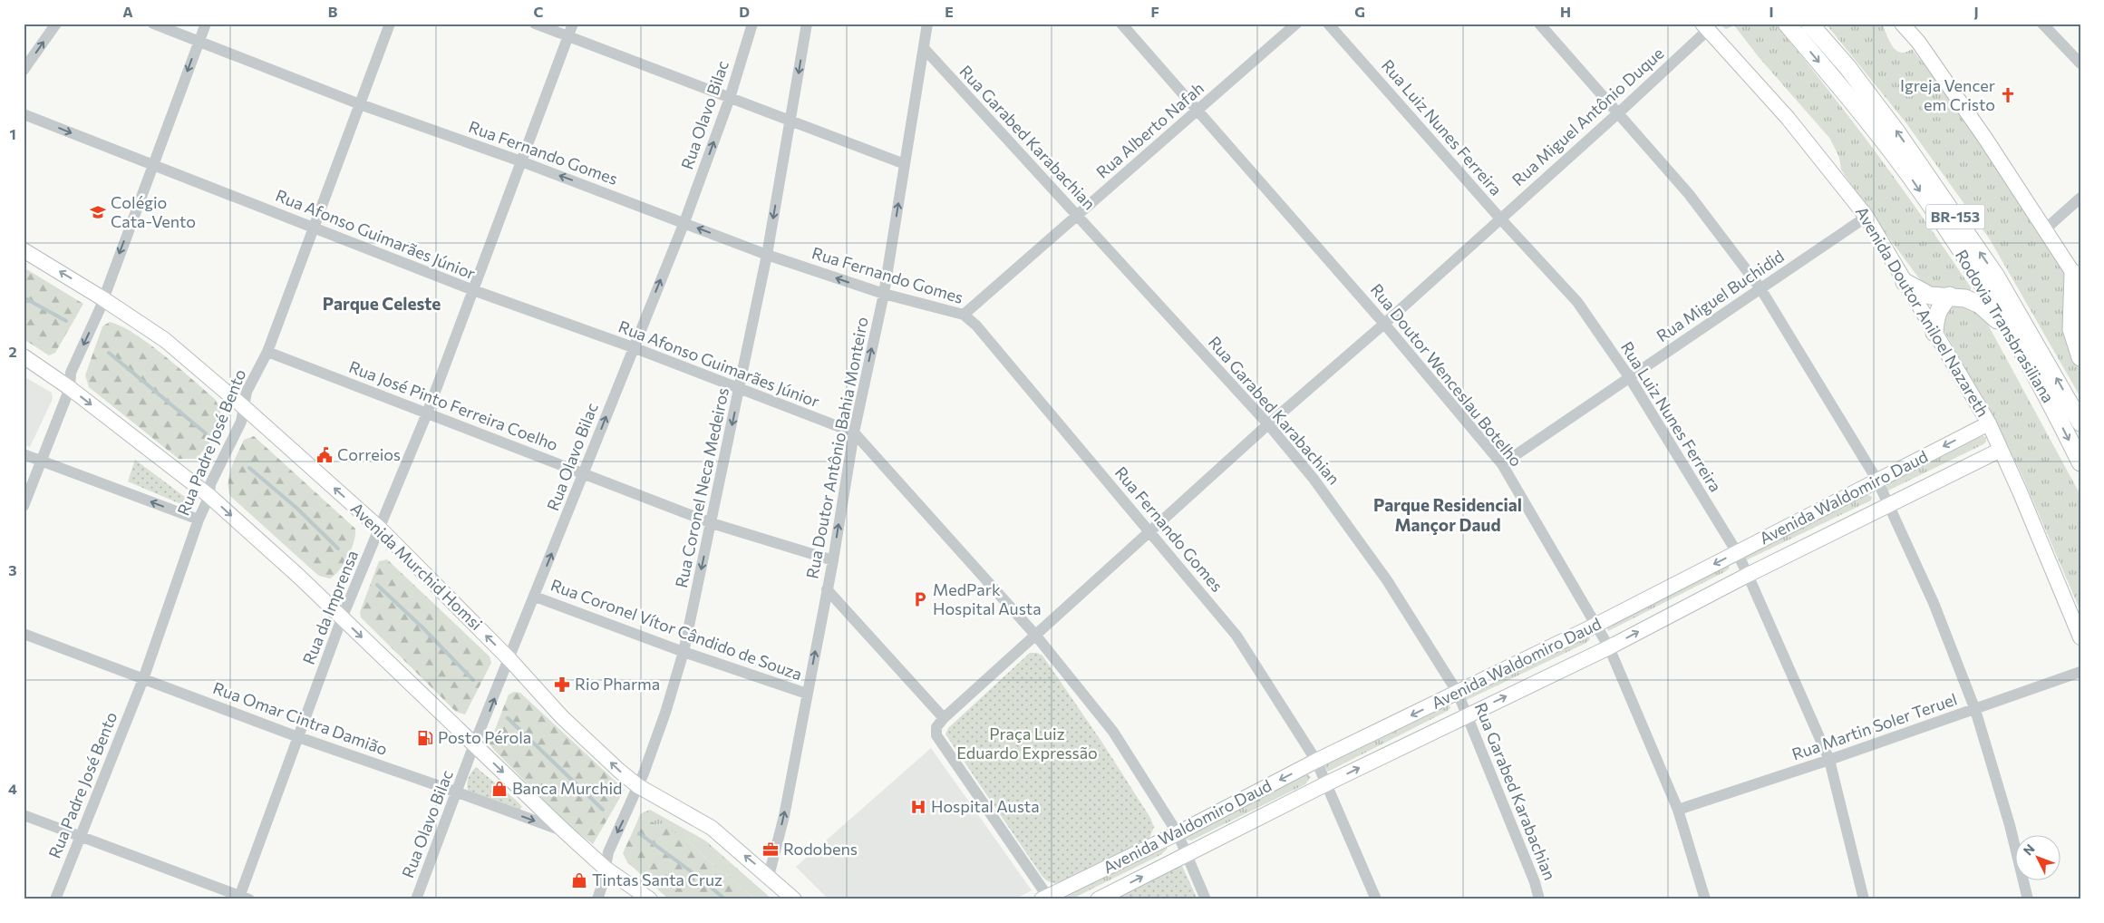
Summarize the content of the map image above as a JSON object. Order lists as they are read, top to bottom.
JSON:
{
  "streets": {
    "highway": ["BR-153", "Rodovia Transbrasiliana"],
    "main road": ["Avenida Doutor Aniloel Nazareth", "Avenida Waldomiro Daud", "Avenida Murchid Homsi"],
    "street": [
      "Rua Olavo Bilac",
      "Rua Miguel Antônio Duque",
      "Rua Luiz Nunes Ferreira",
      "Rua Alberto Nafah",
      "Rua Garabed Karabachian",
      "Rua Fernando Gomes",
      "Rua Afonso Guimarães Júnior",
      "Rua Miguel Buchidid",
      "Rua Doutor Wenceslau Botelho",
      "Rua José Pinto Ferreira Coelho",
      "Rua Padre José Bento",
      "Rua Doutor Antônio Bahia Monteiro",
      "Rua Coronel Neca Medeiros",
      "Rua da Imprensa",
      "Rua Coronel Vítor Cândido de Souza",
      "Rua Omar Cintra Damião",
      "Rua Martin Soler Teruel"
    ]
  },
  "crossings": [
    ["Rua Olavo Bilac", "Rua Fernando Gomes"],
    ["Rua Olavo Bilac", "Rua Afonso Guimarães Júnior"],
    ["Rua Olavo Bilac", "Rua José Pinto Ferreira Coelho"],
    ["Rua Olavo Bilac", "Avenida Murchid Homsi"],
    ["Rua Olavo Bilac", "Rua Coronel Vítor Cândido de Souza"],
    ["Rua Olavo Bilac", "Rua Omar Cintra Damião"],
    ["Rua Miguel Antônio Duque", "Rua Luiz Nunes Ferreira"],
    ["Rua Miguel Antônio Duque", "Rua Garabed Karabachian"],
    ["Rua Miguel Antônio Duque", "Rua Fernando Gomes"],
    ["Rua Miguel Antônio Duque", "Rua Afonso Guimarães Júnior"],
    ["Rua Miguel Antônio Duque", "Avenida Doutor Aniloel Nazareth"],
    ["Rua Miguel Antônio Duque", "Rua Doutor Wenceslau Botelho"],
    ["Rua Luiz Nunes Ferreira", "Rua Miguel Buchidid"],
    ["Rua Luiz Nunes Ferreira", "Avenida Waldomiro Daud"],
    ["Rua Luiz Nunes Ferreira", "Rua Martin Soler Teruel"],
    ["Rua Alberto Nafah", "Rua Garabed Karabachian"],
    ["Rua Alberto Nafah", "Rua Fernando Gomes"],
    ["Rua Alberto Nafah", "Rua Doutor Wenceslau Botelho"],
    ["Rua Garabed Karabachian", "Rua Doutor Antônio Bahia Monteiro"],
    ["Rua Garabed Karabachian", "Avenida Waldomiro Daud"],
    ["Rua Fernando Gomes", "Rua Padre José Bento"],
    ["Rua Fernando Gomes", "Rua Doutor Antônio Bahia Monteiro"],
    ["Rua Fernando Gomes", "Rua Coronel Neca Medeiros"],
    ["Rua Fernando Gomes", "Avenida Waldomiro Daud"],
    ["Rua Fernando Gomes", "Rua da Imprensa"],
    ["Rua Afonso Guimarães Júnior", "Rua Padre José Bento"],
    ["Rua Afonso Guimarães Júnior", "Rua Doutor Antônio Bahia Monteiro"],
    ["Rua Afonso Guimarães Júnior", "Rua Coronel Neca Medeiros"],
    ["Rua Afonso Guimarães Júnior", "Avenida Waldomiro Daud"],
    ["Rua Afonso Guimarães Júnior", "Rua da Imprensa"],
    ["Rua Miguel Buchidid", "Avenida Doutor Aniloel Nazareth"],
    ["Rua Miguel Buchidid", "Rua Doutor Wenceslau Botelho"],
    ["Avenida Doutor Aniloel Nazareth", "Avenida Waldomiro Daud"],
    ["Rua Doutor Wenceslau Botelho", "Avenida Waldomiro Daud"],
    ["Rua Doutor Wenceslau Botelho", "Rua Martin Soler Teruel"],
    ["Rua José Pinto Ferreira Coelho", "Rua Padre José Bento"],
    ["Rua José Pinto Ferreira Coelho", "Rua Doutor Antônio Bahia Monteiro"],
    ["Rua José Pinto Ferreira Coelho", "Rua Coronel Neca Medeiros"],
    ["Rua José Pinto Ferreira Coelho", "Rua da Imprensa"],
    ["Rua Padre José Bento", "Avenida Murchid Homsi"],
    ["Rua Padre José Bento", "Rua Omar Cintra Damião"],
    ["Rua Doutor Antônio Bahia Monteiro", "Avenida Murchid Homsi"],
    ["Rua Doutor Antônio Bahia Monteiro", "Rua Coronel Vítor Cândido de Souza"],
    ["Rua Coronel Neca Medeiros", "Avenida Murchid Homsi"],
    ["Rua Coronel Neca Medeiros", "Rua Coronel Vítor Cândido de Souza"],
    ["Avenida Murchid Homsi", "Rua da Imprensa"],
    ["Rua da Imprensa", "Rua Omar Cintra Damião"]
  ],
  "one_way": ["Rua Olavo Bilac", "Rua Doutor Antônio Bahia Monteiro", "Rua Coronel Neca Medeiros"],
  "districts": ["Parque Celeste", "Parque Residencial Mançor Daud"],
  "parks": ["Praça Luiz Eduardo Expressão"],
  "places": {
    "church": ["Igreja Vencer em Cristo"],
    "school or university": ["Colégio Cata-Vento"],
    "public building": ["Correios"],
    "parking": ["MedPark Hospital Austa"],
    "pharmacy": ["Rio Pharma"],
    "fuel station": ["Posto Pérola"],
    "shop": ["Banca Murchid", "Tintas Santa Cruz"],
    "hospital": ["Hospital Austa"],
    "office": ["Rodobens"]
  },
  "north": "top left",
  "grid": {
    "columns": [
      "A",
      "B",
      "C",
      "D",
      "E",
      "F",
      "G",
      "H",
      "I",
      "J"
    ],
    "rows": [
      "1",
      "2",
      "3",
      "4"
    ]
  }
}
